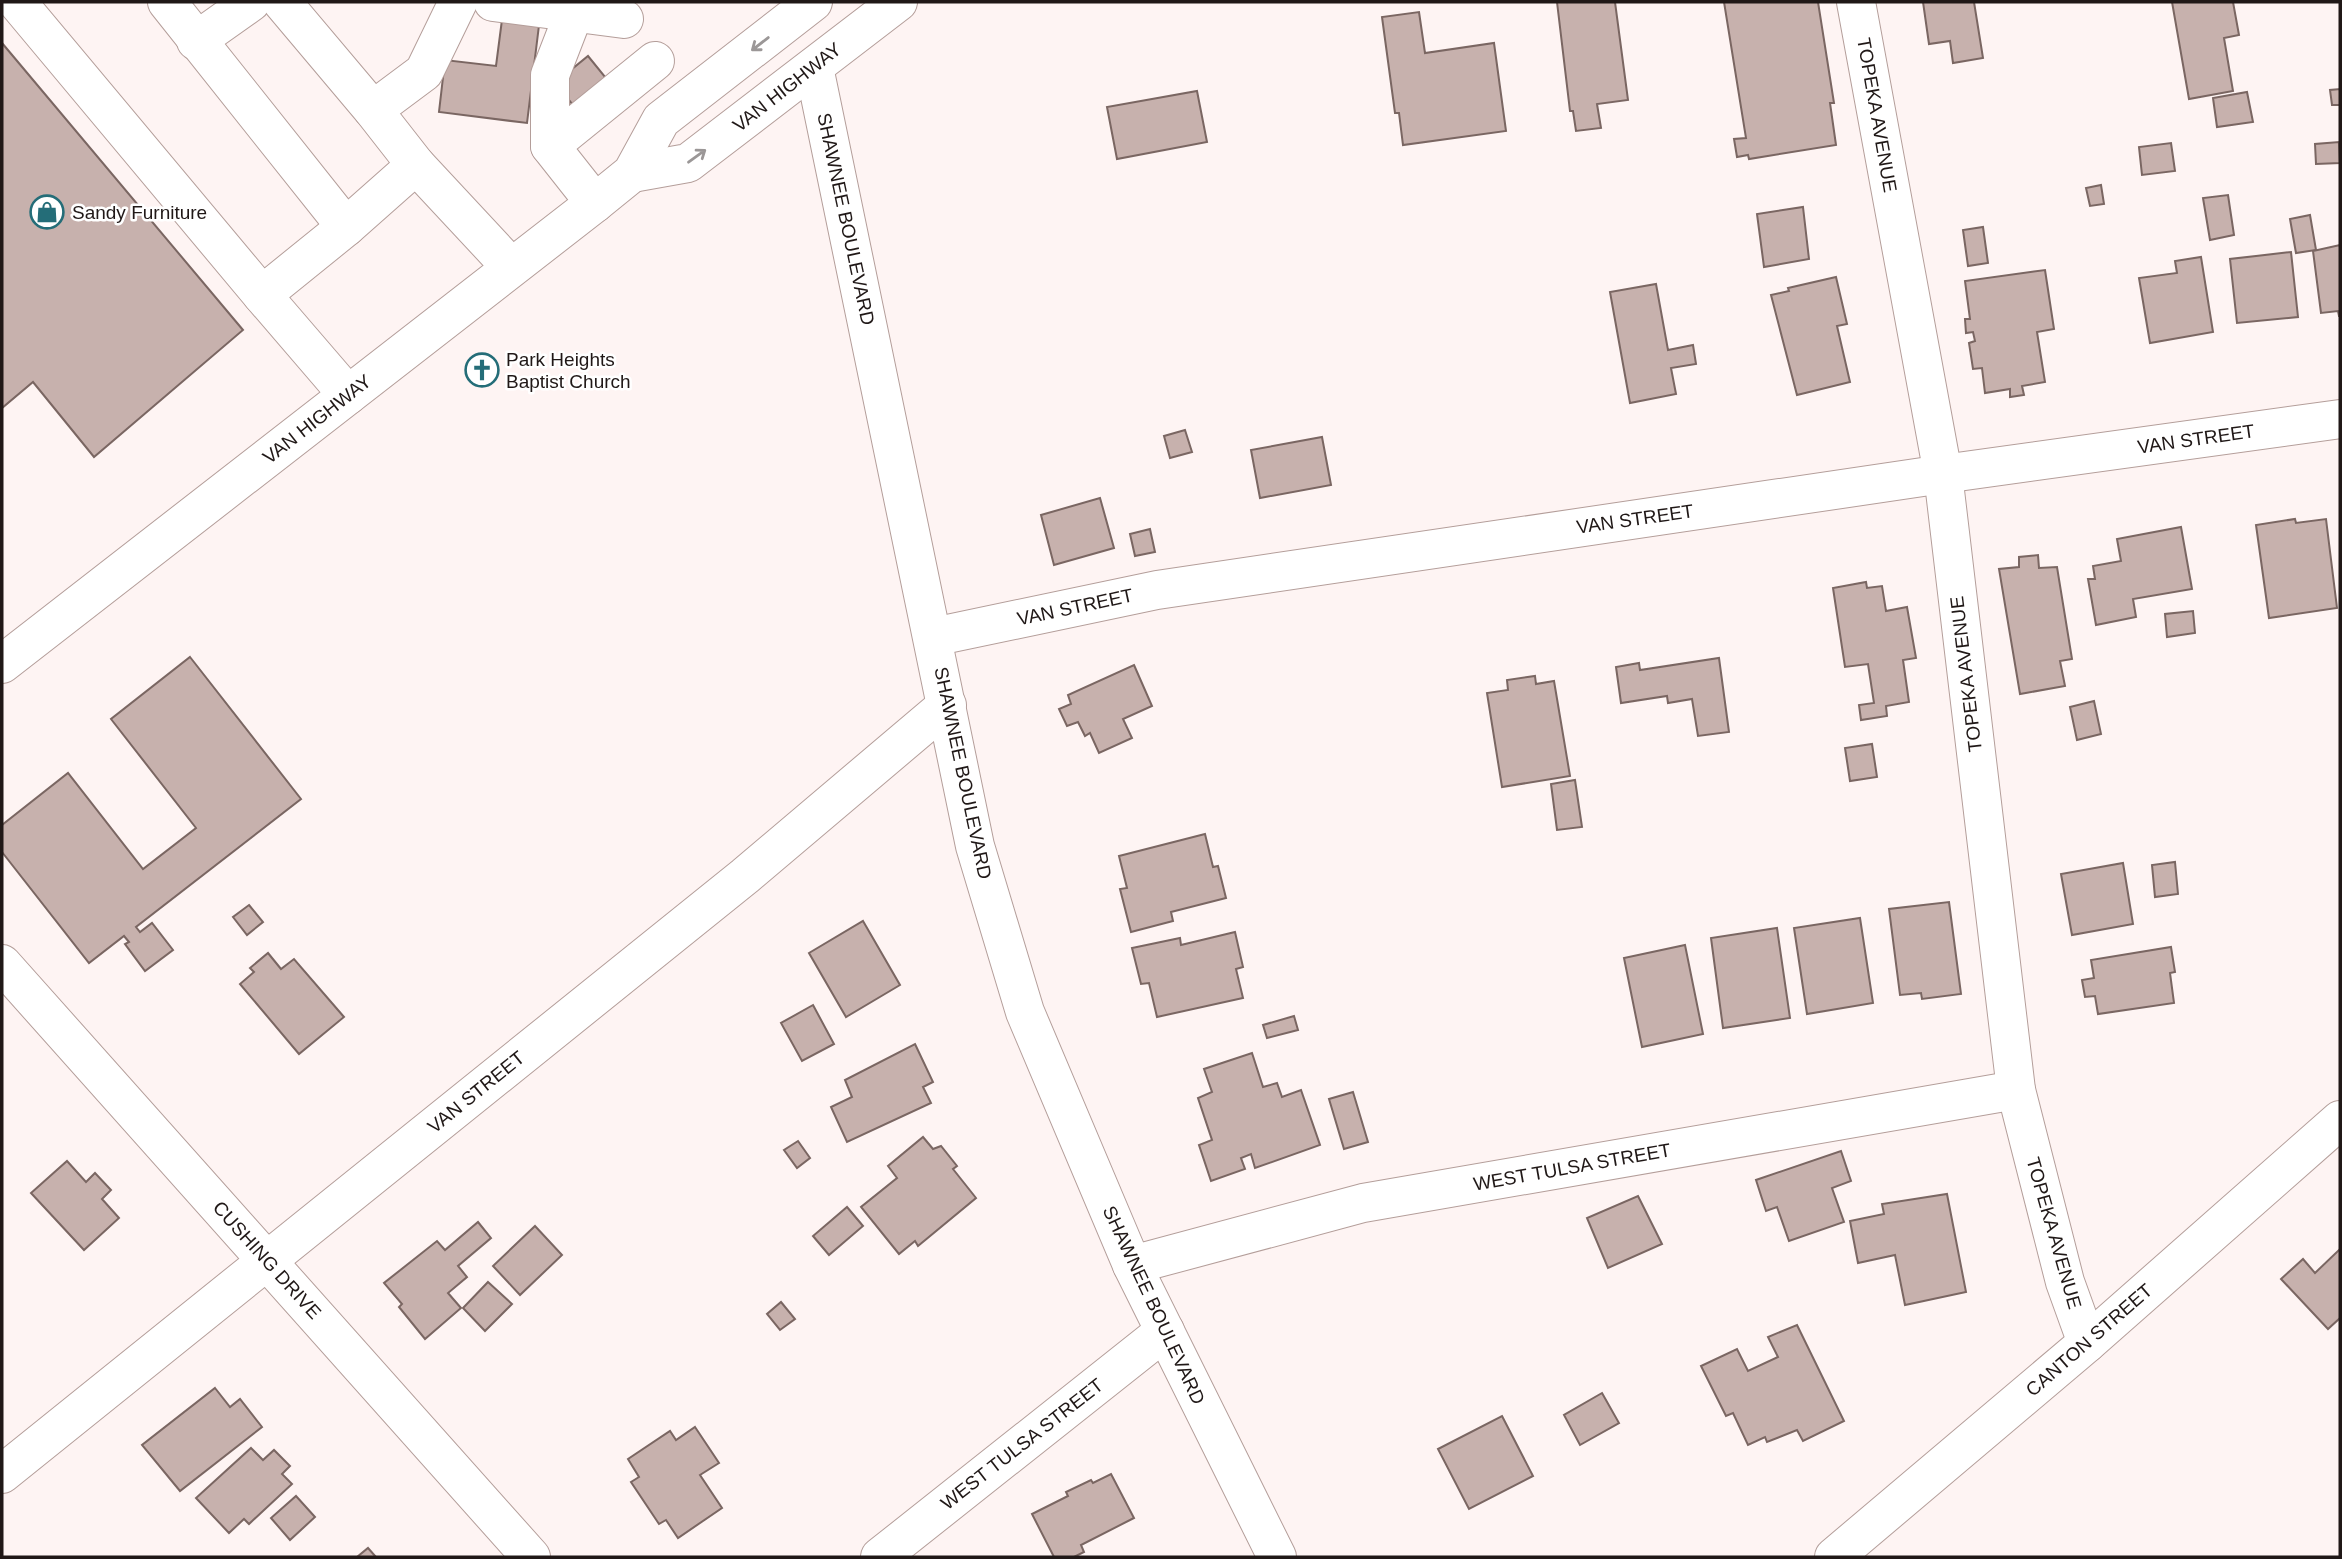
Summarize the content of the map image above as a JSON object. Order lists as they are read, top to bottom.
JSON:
{
  "streets": {
    "street": [
      "VAN HIGHWAY",
      "TOPEKA AVENUE",
      "SHAWNEE BOULEVARD",
      "VAN STREET",
      "WEST TULSA STREET",
      "CUSHING DRIVE",
      "CANTON STREET"
    ]
  },
  "crossings": [
    ["VAN HIGHWAY", "SHAWNEE BOULEVARD"],
    ["TOPEKA AVENUE", "VAN STREET"],
    ["TOPEKA AVENUE", "WEST TULSA STREET"],
    ["TOPEKA AVENUE", "CANTON STREET"],
    ["SHAWNEE BOULEVARD", "VAN STREET"],
    ["SHAWNEE BOULEVARD", "WEST TULSA STREET"],
    ["VAN STREET", "CUSHING DRIVE"]
  ],
  "places": {
    "shop": ["Sandy Furniture"],
    "church": ["Park Heights Baptist Church"]
  }
}
